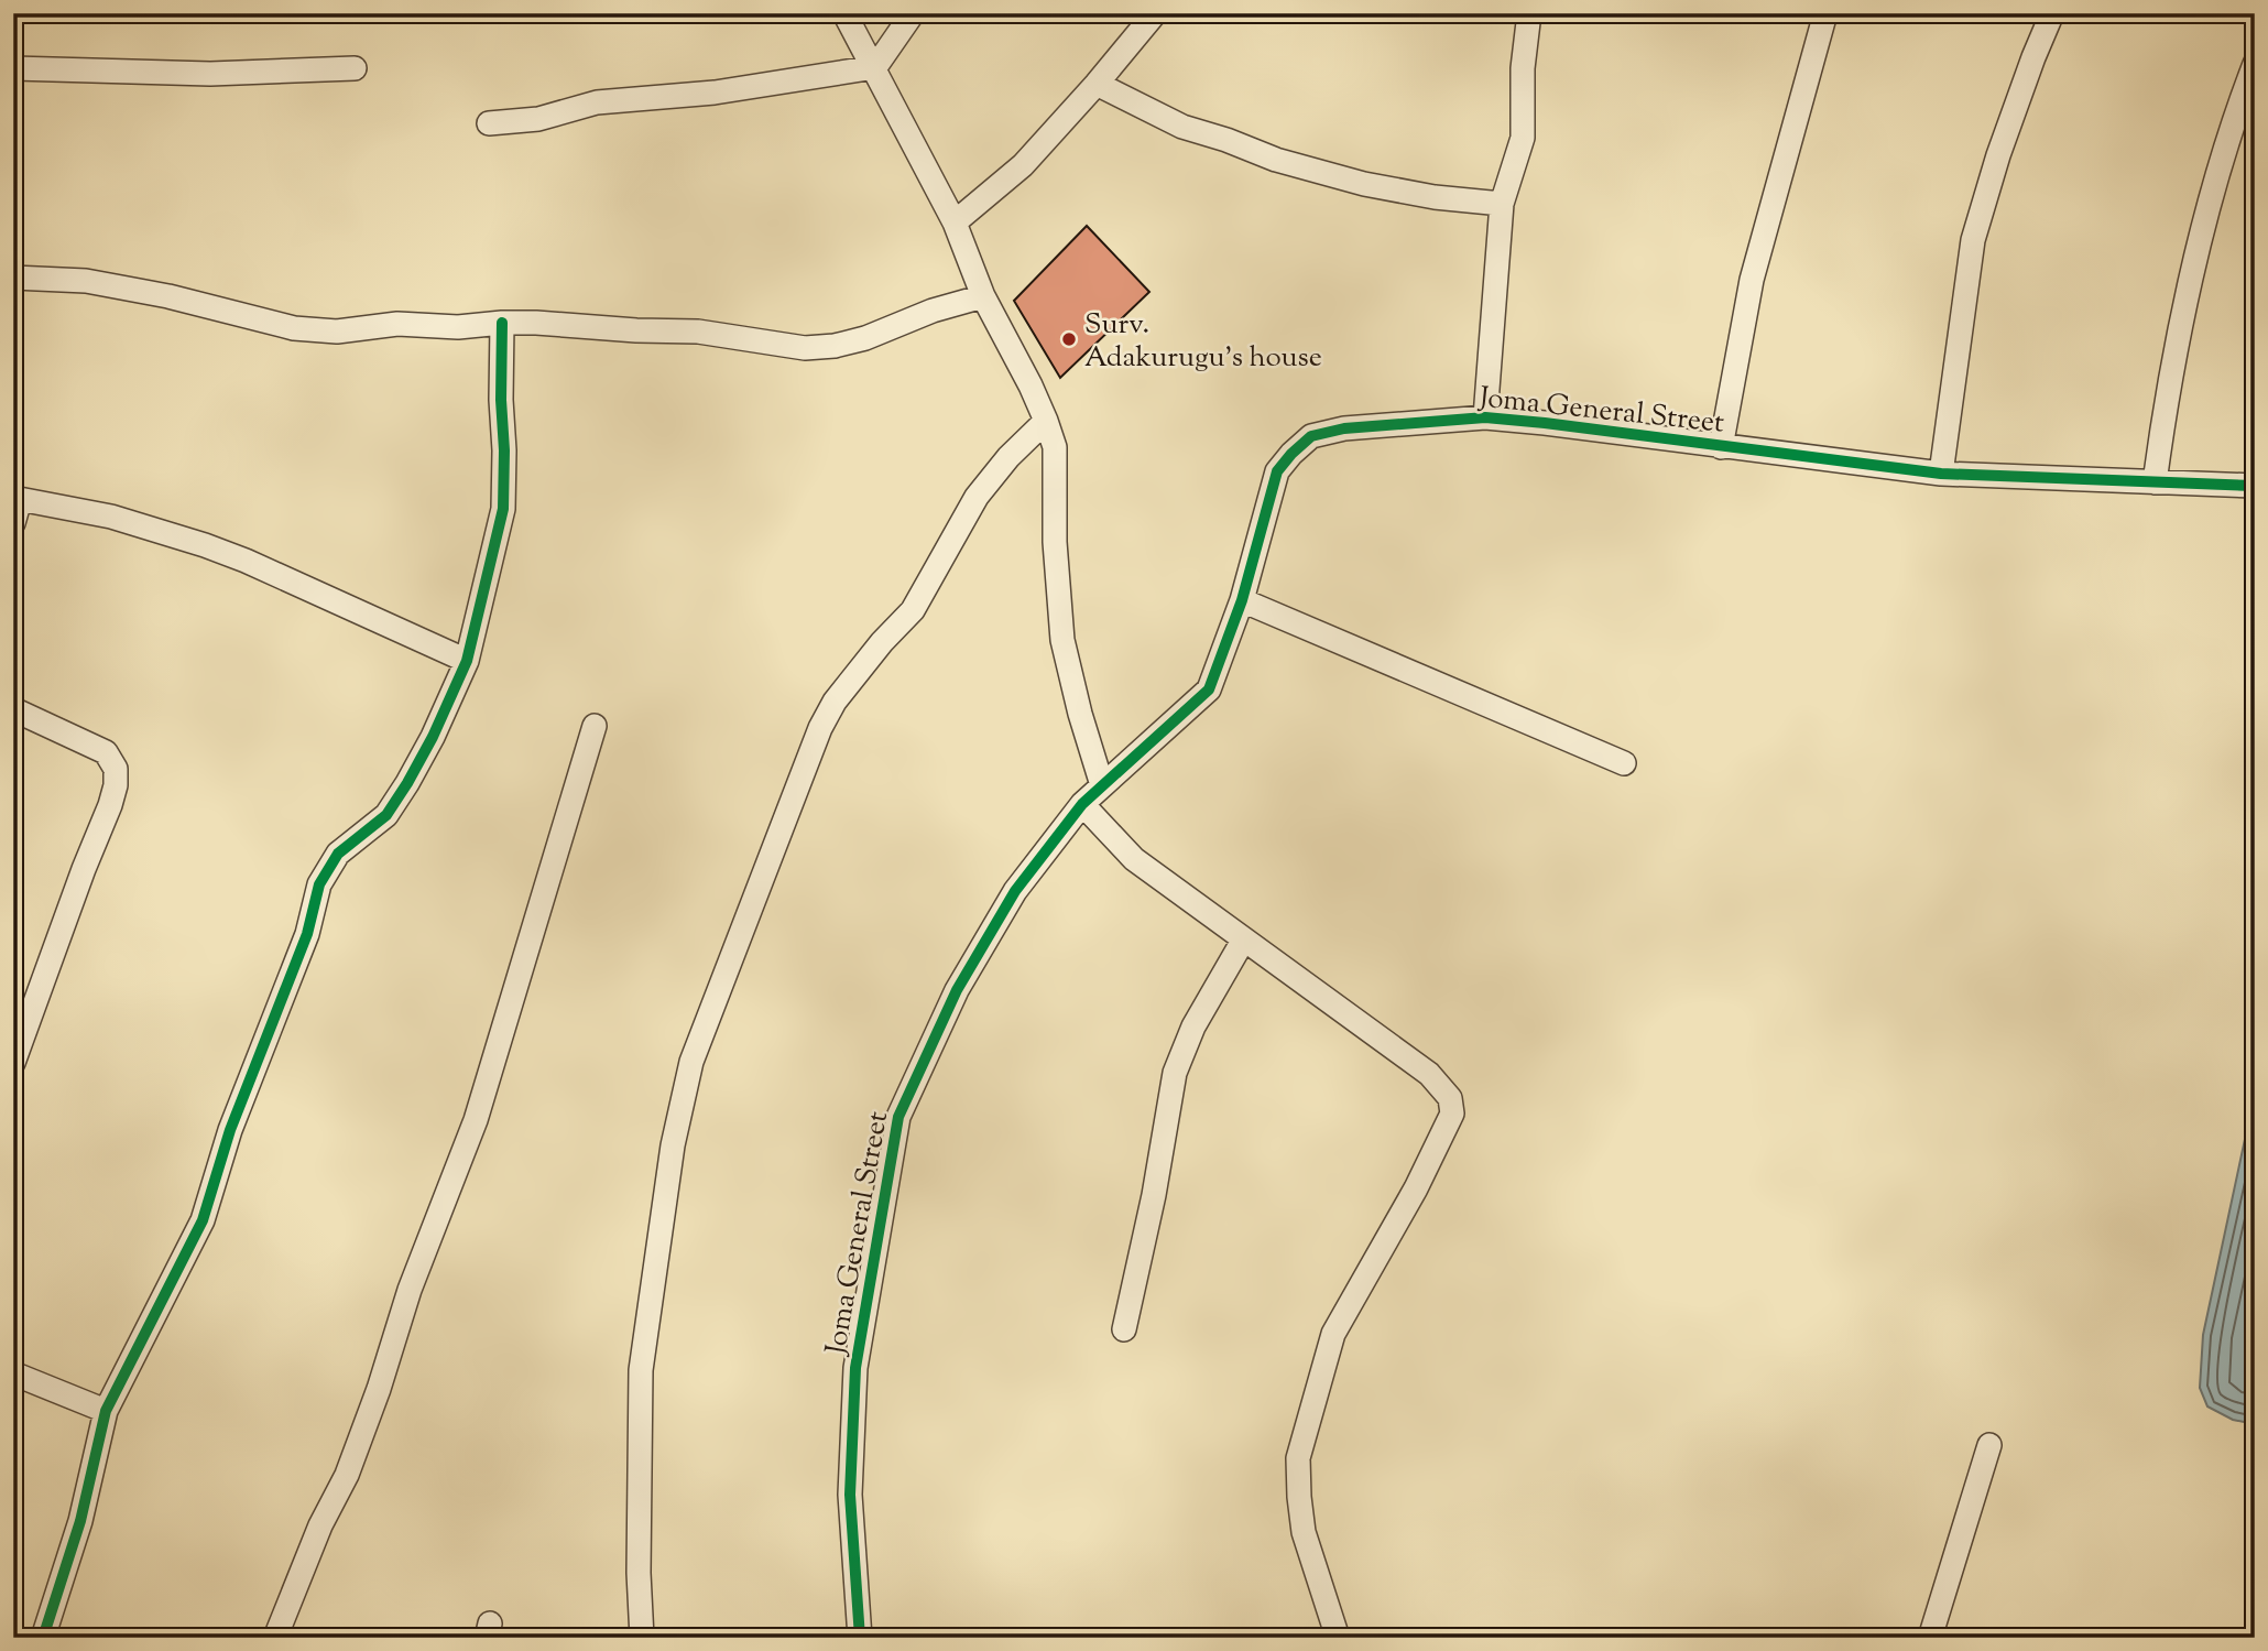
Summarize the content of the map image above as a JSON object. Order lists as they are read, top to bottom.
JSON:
{
  "streets": {
    "street": ["Joma General Street"]
  },
  "places": ["Surv. Adakurugu's house"]
}
